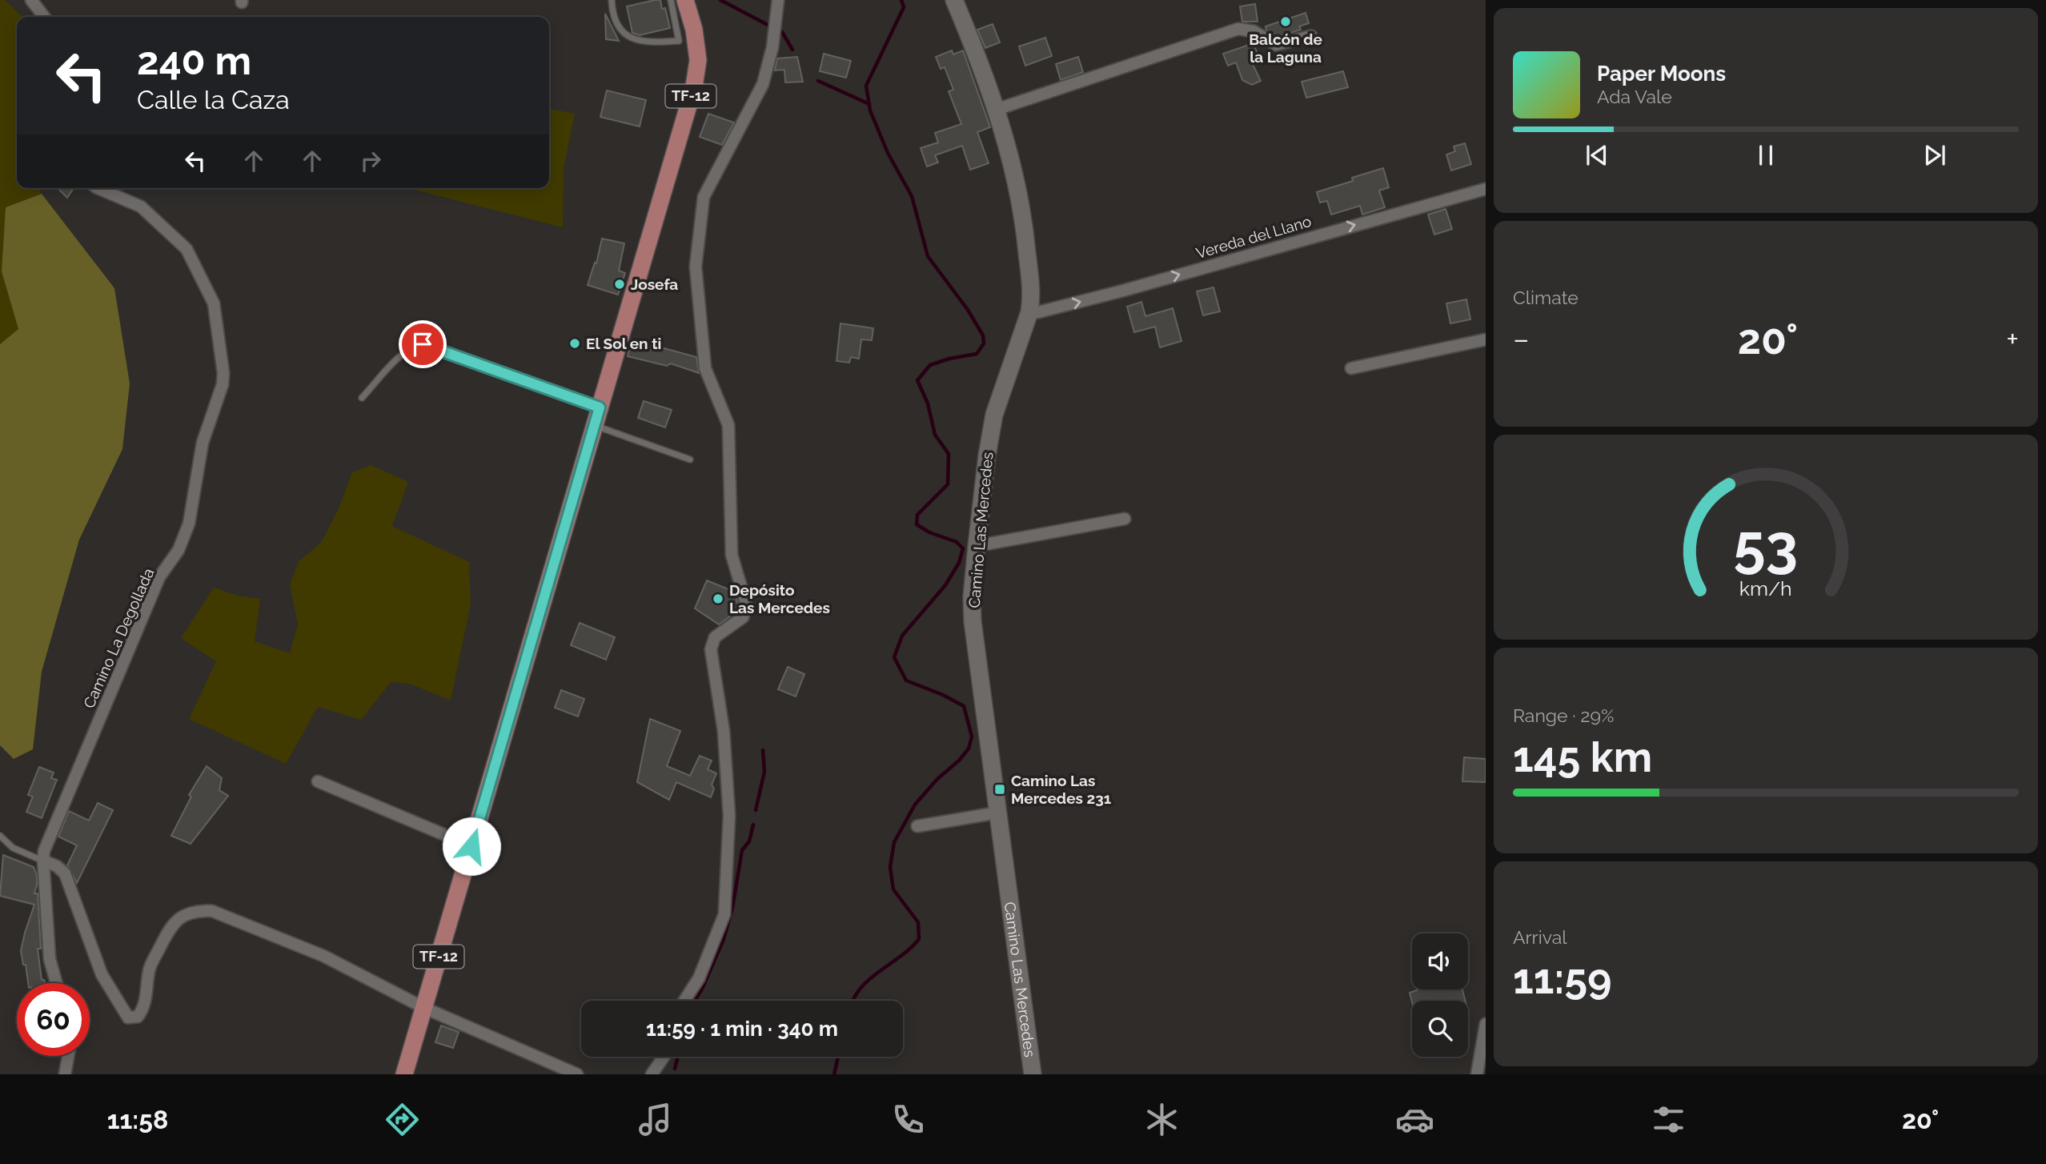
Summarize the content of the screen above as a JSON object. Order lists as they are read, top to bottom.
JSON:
{
  "streets": {
    "main road": ["TF-12", "Camino Las Mercedes"],
    "street": ["Vereda del Llano", "Camino La Degollada"]
  },
  "crossings": [
    ["Vereda del Llano", "Camino Las Mercedes"]
  ],
  "one_way": ["Vereda del Llano"],
  "places": {
    "other": [
      "Balcón de la Laguna",
      "Josefa",
      "El Sol en ti",
      "Depósito Las Mercedes"
    ],
    "transit": ["Camino Las Mercedes 231"]
  },
  "page": {
    "turn": ["240 m", "Calle la Caza"],
    "song": ["Paper Moons", "Ada Vale"],
    "tile": [
      "Climate",
      ["Range · 29%", "145 km"],
      ["Arrival", "11:59"]
    ],
    "heat": ["−", "20°", "+"],
    "limit": "60",
    "trip": "11:59 · 1 min · 340 m",
    "tabs": ["11:58", "20°"],
    "gauge": ["53", "km/h"]
  }
}
